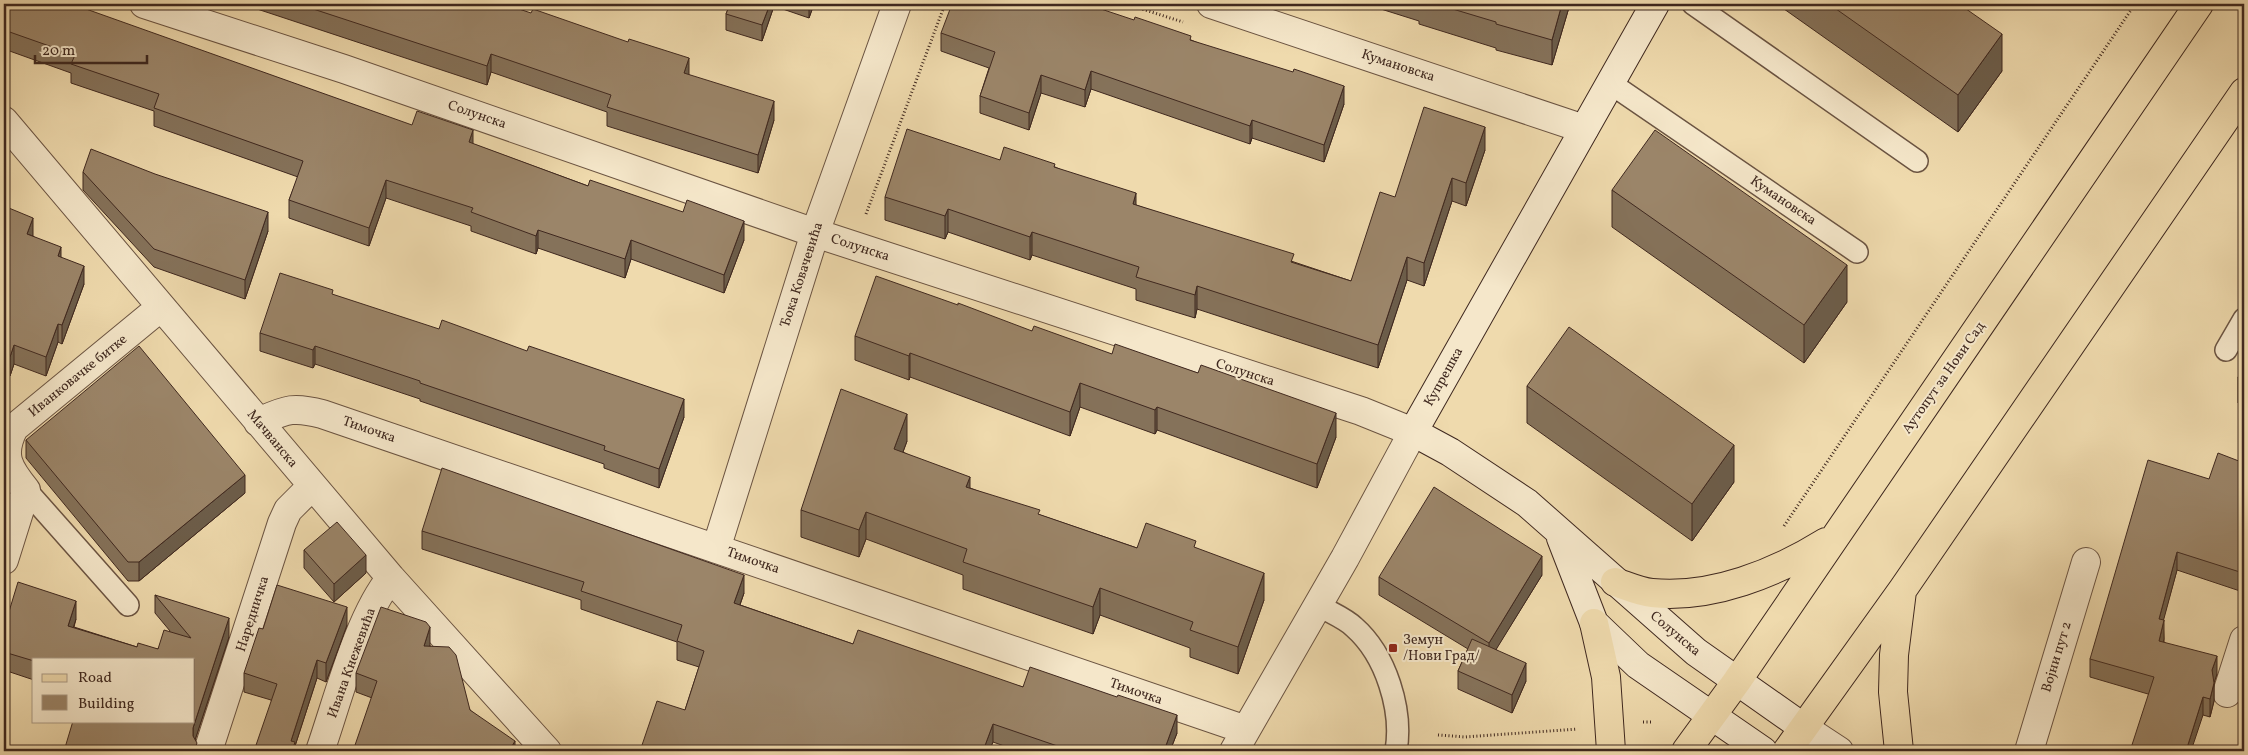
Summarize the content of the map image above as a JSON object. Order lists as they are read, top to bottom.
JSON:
{
  "streets": {
    "main road": ["Аутопут за Нови Сад"],
    "street": [
      "Кумановска",
      "Солунска",
      "Ђока Ковачевића",
      "Иванковачке битке",
      "Купрешка",
      "Тимочка",
      "Мачванска",
      "Наредничка",
      "Војни пут 2",
      "Ивана Кнежевића"
    ]
  },
  "crossings": [
    ["Кумановска", "Купрешка"],
    ["Солунска", "Ђока Ковачевића"],
    ["Солунска", "Купрешка"],
    ["Солунска", "Аутопут за Нови Сад"],
    ["Ђока Ковачевића", "Тимочка"],
    ["Иванковачке битке", "Мачванска"],
    ["Купрешка", "Тимочка"],
    ["Тимочка", "Мачванска"],
    ["Мачванска", "Наредничка"],
    ["Мачванска", "Ивана Кнежевића"]
  ],
  "places": {
    "transit": ["Земун /Нови Град/"]
  },
  "legend": ["Road", "Building"],
  "scale_bar": "20 m"
}
